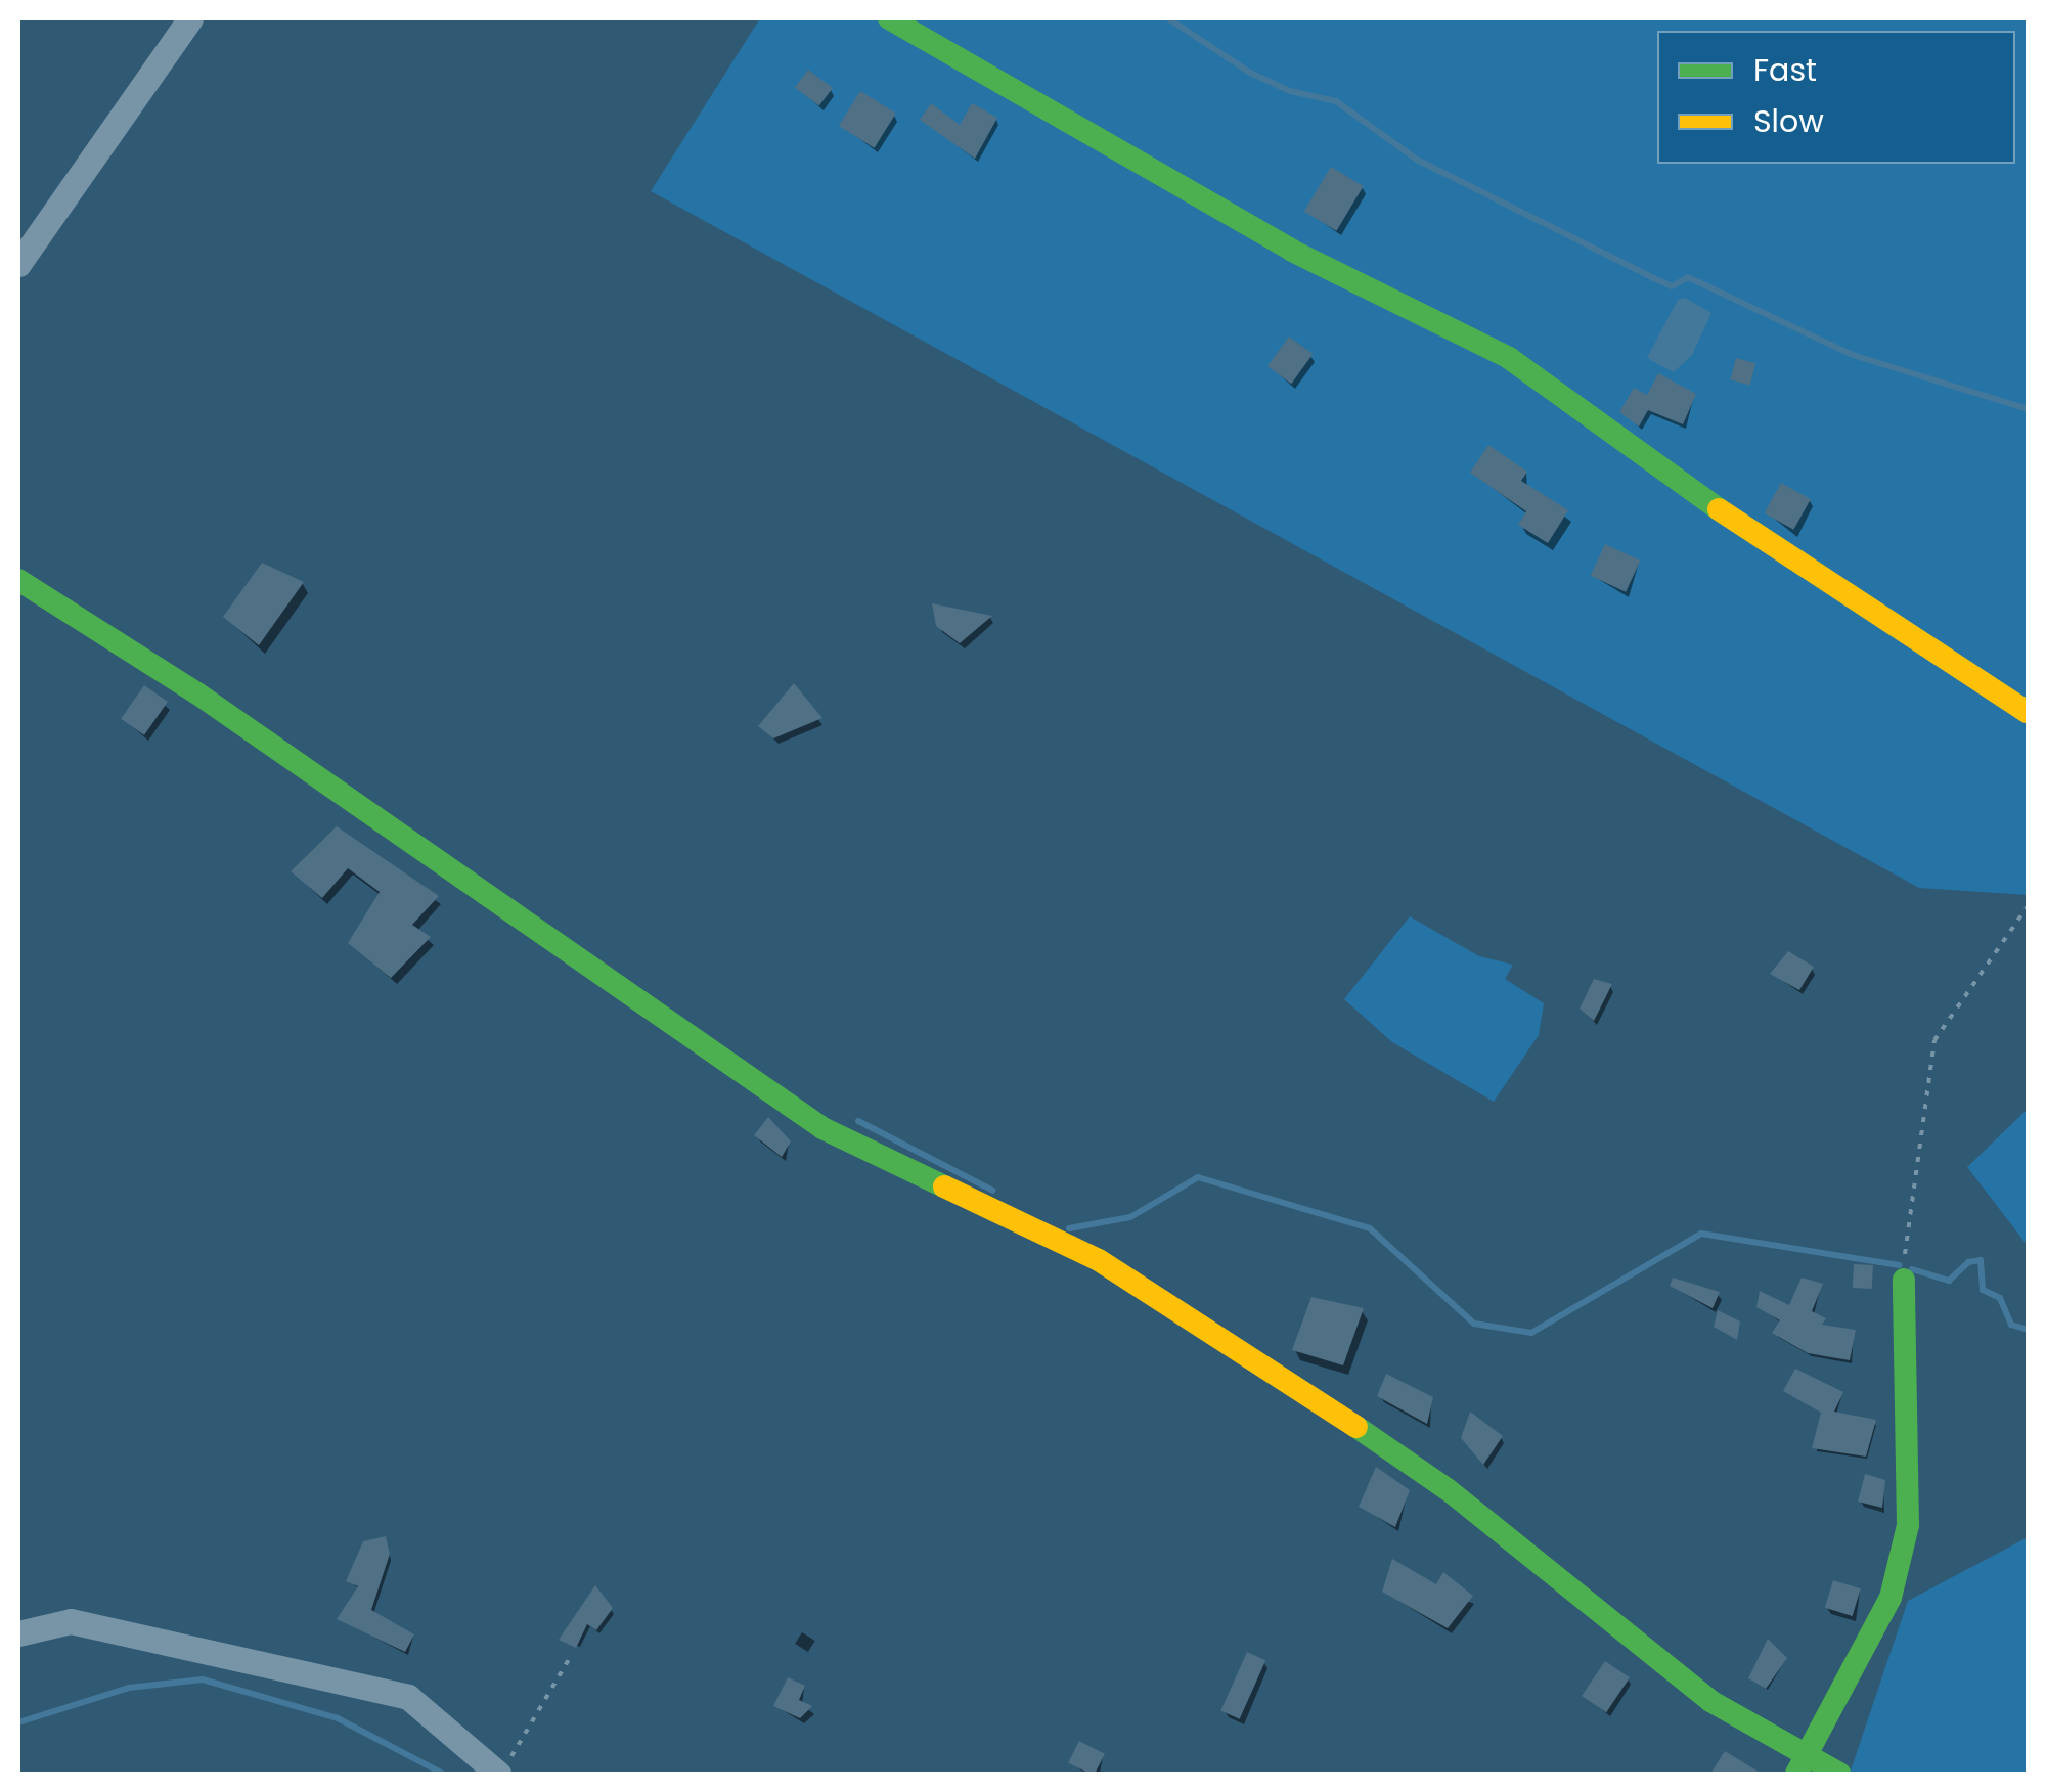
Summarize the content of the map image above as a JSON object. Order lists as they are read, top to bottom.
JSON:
{
  "legend": ["Fast", "Slow"]
}
